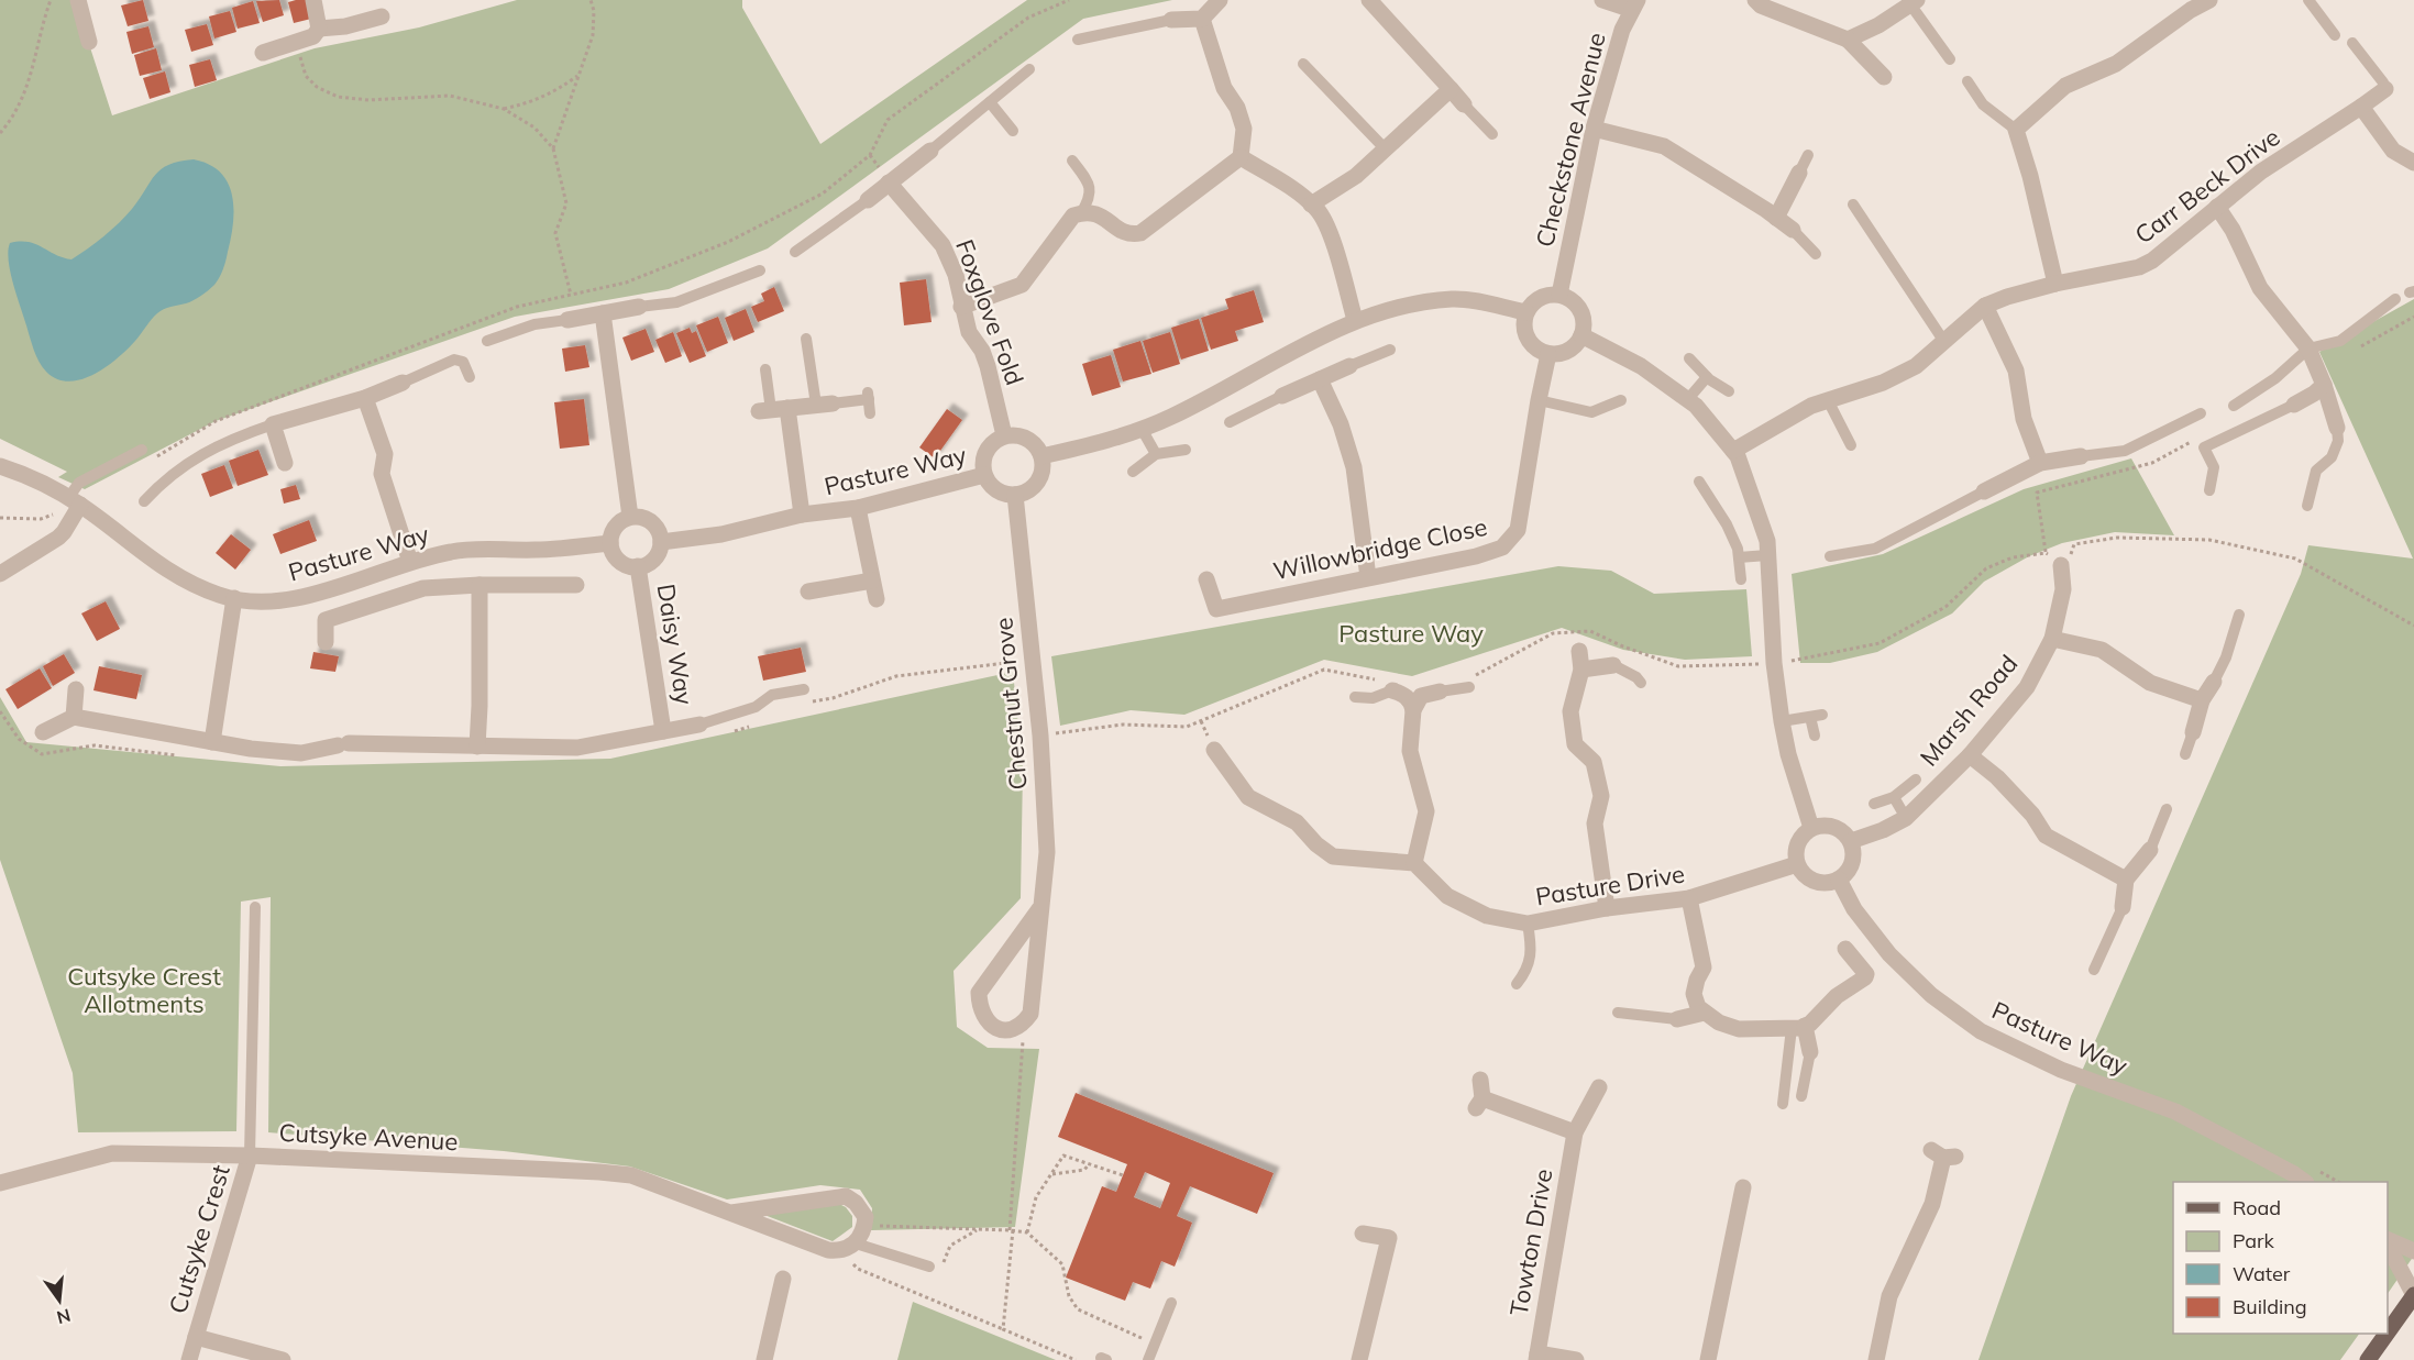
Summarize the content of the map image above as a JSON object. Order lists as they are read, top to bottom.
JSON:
{
  "streets": {
    "street": [
      "Checkstone Avenue",
      "Carr Beck Drive",
      "Foxglove Fold",
      "Pasture Way",
      "Willowbridge Close",
      "Daisy Way",
      "Chestnut Grove",
      "Marsh Road",
      "Pasture Drive",
      "Cutsyke Avenue",
      "Cutsyke Crest",
      "Towton Drive"
    ]
  },
  "crossings": [
    ["Checkstone Avenue", "Willowbridge Close"],
    ["Foxglove Fold", "Pasture Way"],
    ["Foxglove Fold", "Chestnut Grove"],
    ["Pasture Way", "Daisy Way"],
    ["Pasture Way", "Chestnut Grove"],
    ["Pasture Way", "Marsh Road"],
    ["Pasture Way", "Pasture Drive"],
    ["Marsh Road", "Pasture Drive"],
    ["Cutsyke Avenue", "Cutsyke Crest"]
  ],
  "parks": ["Pasture Way", "Cutsyke Crest Allotments"],
  "legend": [
    "Road",
    "Park",
    "Water",
    "Building"
  ],
  "north": "bottom"
}
